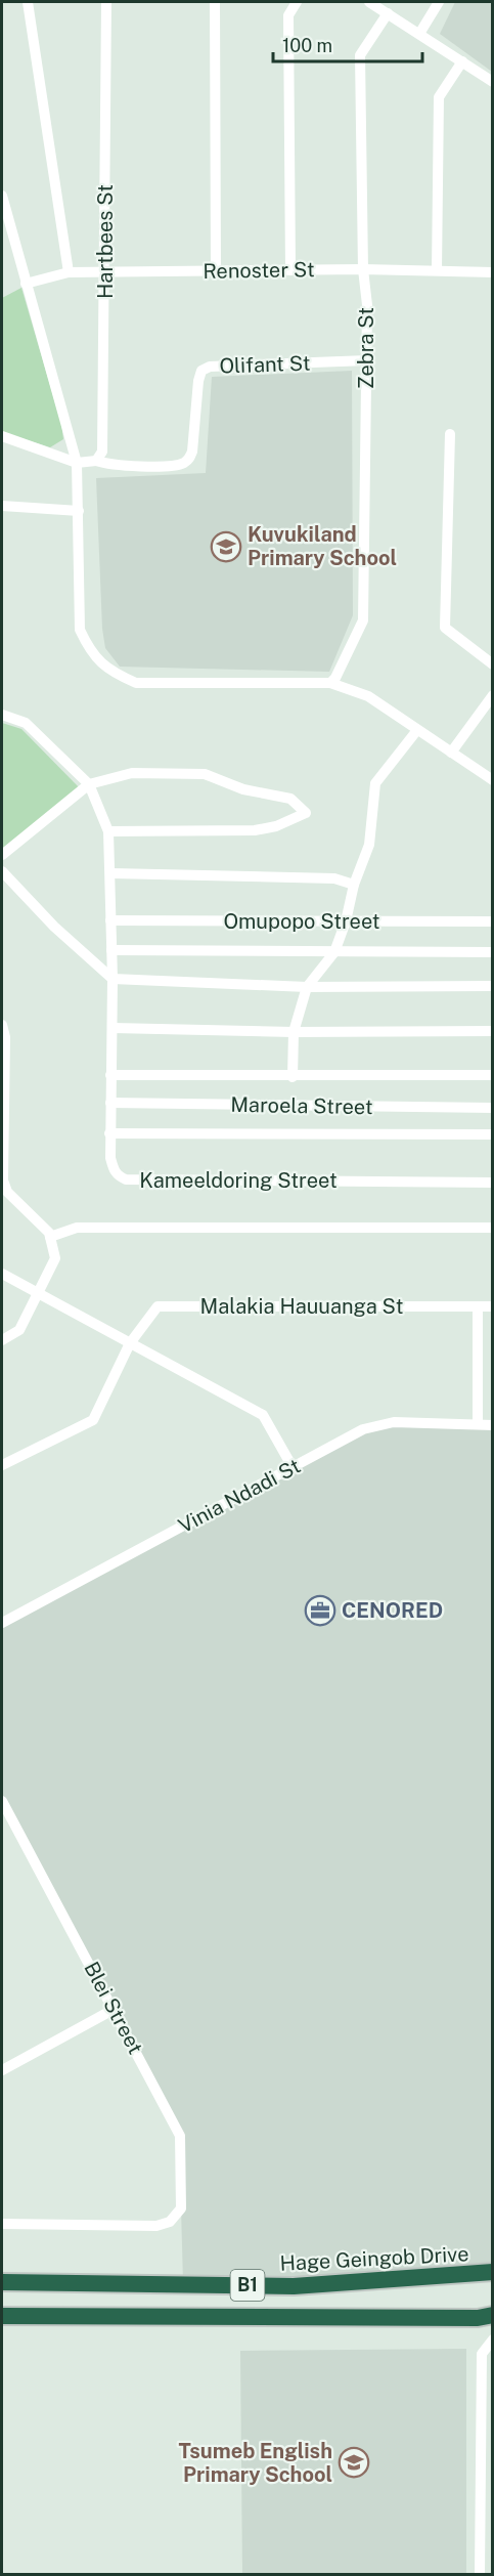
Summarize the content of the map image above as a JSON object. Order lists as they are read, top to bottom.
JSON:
{
  "streets": {
    "highway": ["Hage Geingob Drive", "B1"],
    "street": [
      "Hartbees St",
      "Renoster St",
      "Zebra St",
      "Olifant St",
      "Omupopo Street",
      "Maroela Street",
      "Kameeldoring Street",
      "Malakia Hauuanga St",
      "Vinia Ndadi St",
      "Blei Street"
    ]
  },
  "crossings": [
    ["Hartbees St", "Renoster St"],
    ["Hartbees St", "Olifant St"],
    ["Renoster St", "Zebra St"],
    ["Zebra St", "Olifant St"],
    ["Omupopo Street", "Kameeldoring Street"],
    ["Maroela Street", "Kameeldoring Street"]
  ],
  "places": {
    "school or university": ["Kuvukiland Primary School", "Tsumeb English Primary School"],
    "office": ["CENORED"]
  },
  "scale_bar": "100 m"
}
